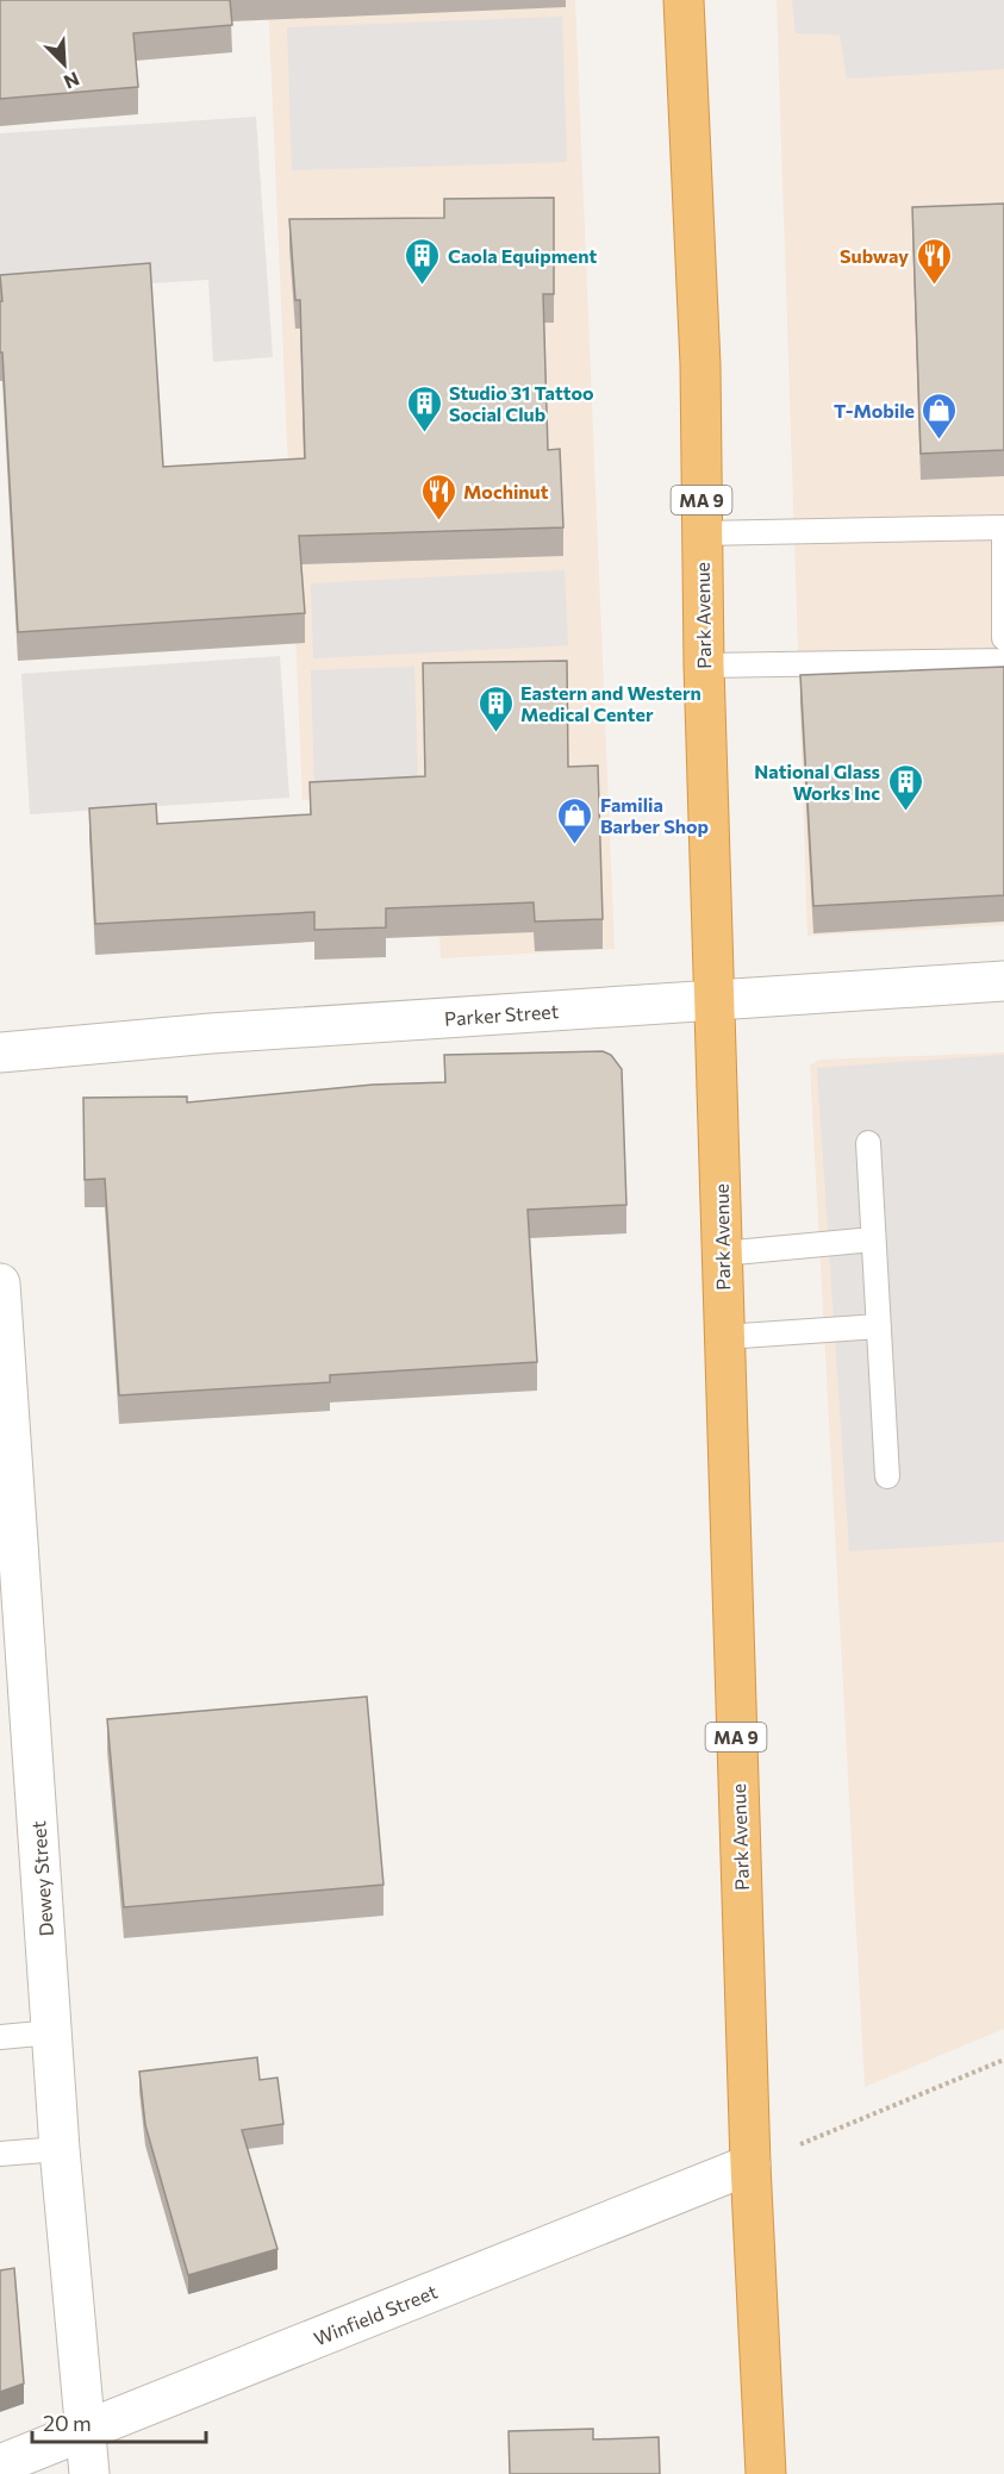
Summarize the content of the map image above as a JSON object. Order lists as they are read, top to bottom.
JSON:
{
  "streets": {
    "highway": ["MA 9", "Park Avenue"],
    "street": ["Parker Street", "Dewey Street", "Winfield Street"]
  },
  "crossings": [
    ["Park Avenue", "Parker Street"],
    ["Park Avenue", "Winfield Street"],
    ["Dewey Street", "Winfield Street"]
  ],
  "places": {
    "building": [
      "Caola Equipment",
      "Studio 31 Tattoo Social Club",
      "Eastern and Western Medical Center",
      "National Glass Works Inc"
    ],
    "restaurant": ["Subway", "Mochinut"],
    "shop": ["T-Mobile", "Familia Barber Shop"]
  },
  "scale_bar": "20 m",
  "north": "bottom right"
}
